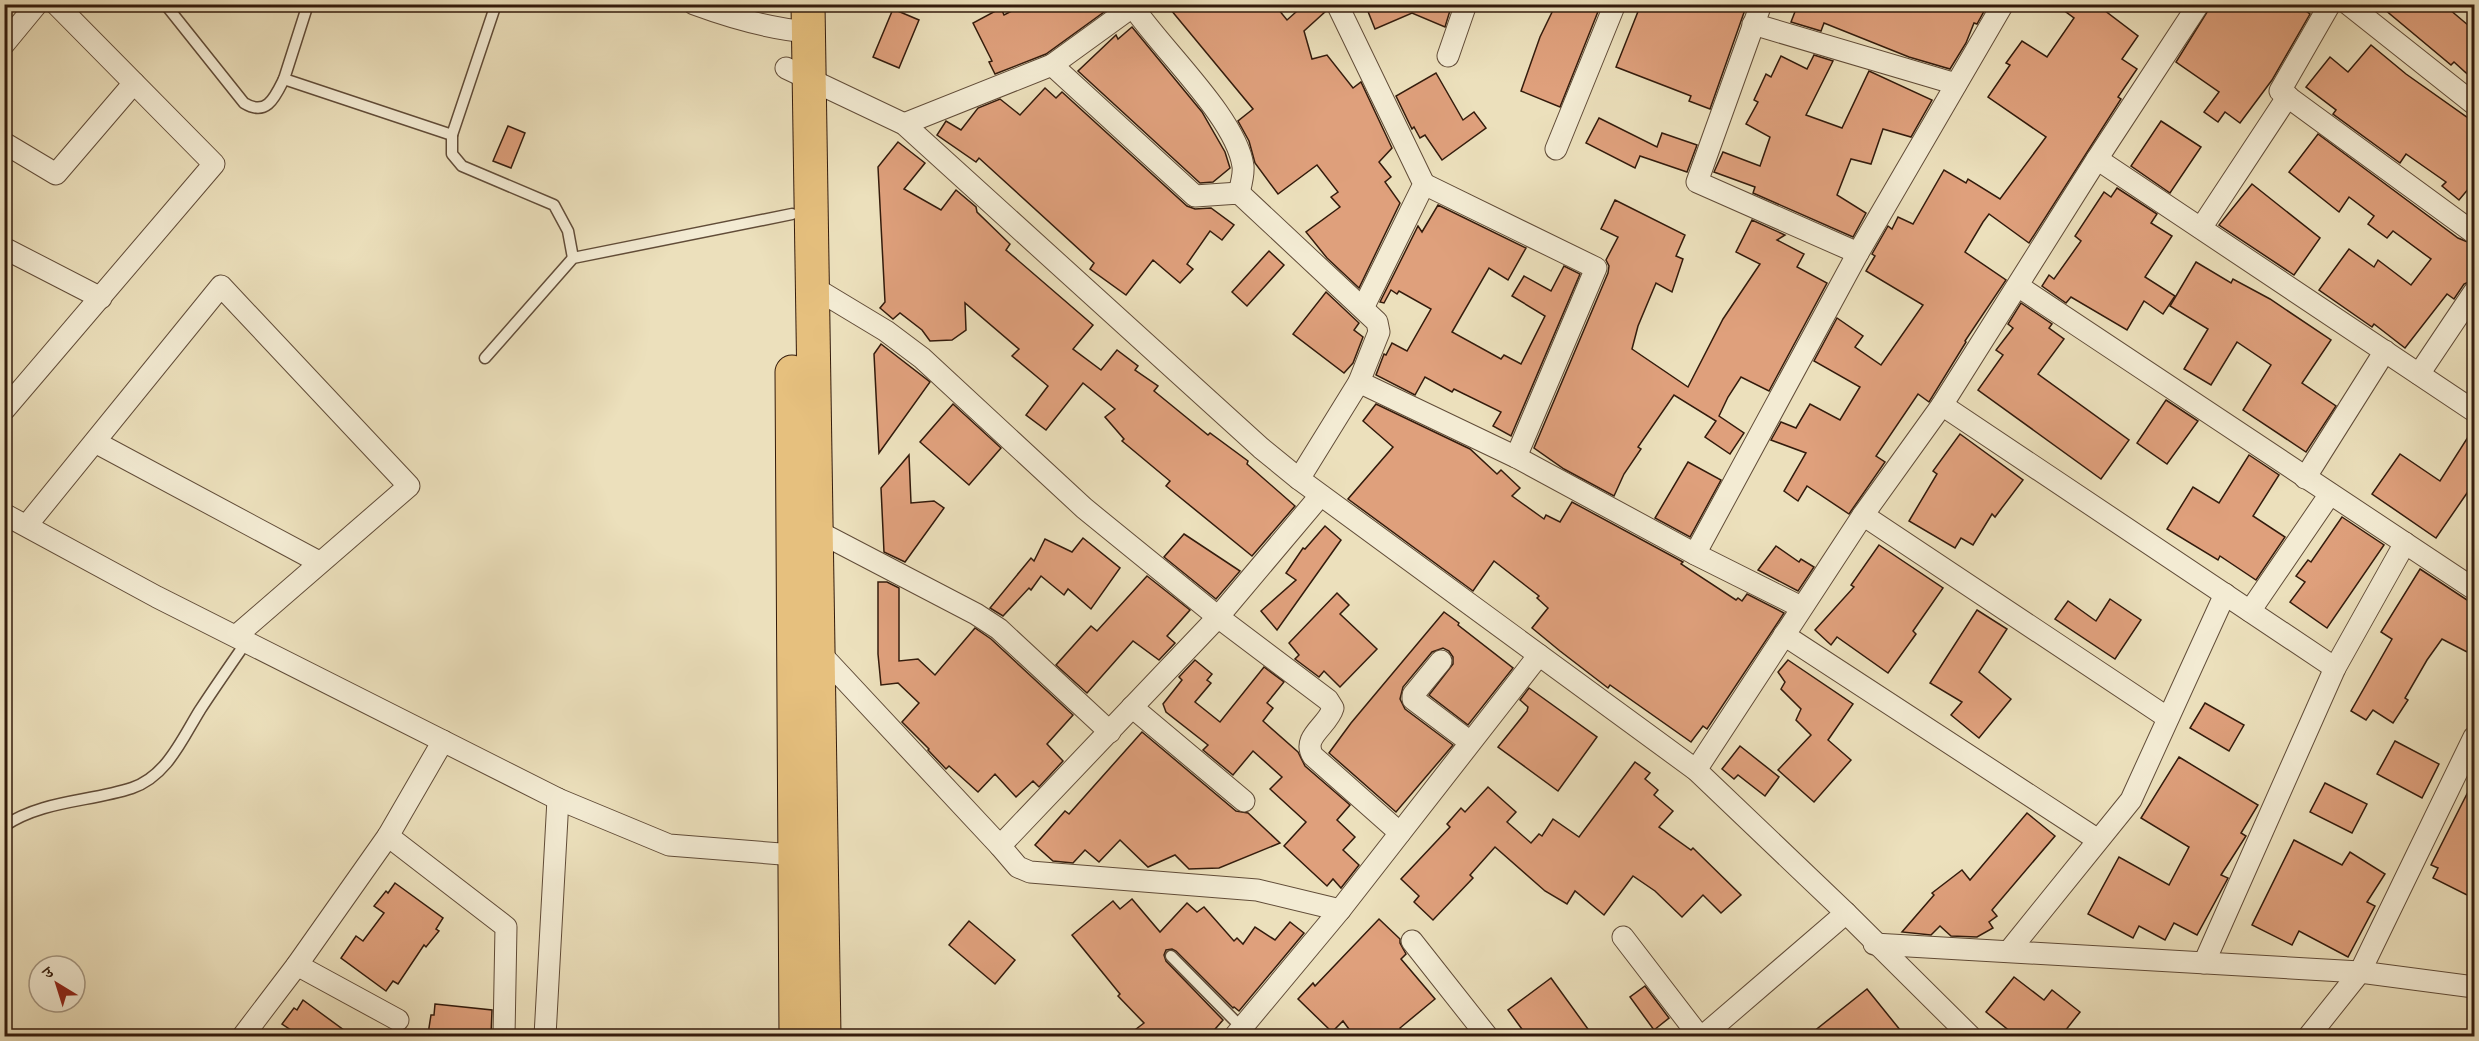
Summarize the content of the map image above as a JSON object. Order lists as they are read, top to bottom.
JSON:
{
  "north": "top left"
}
